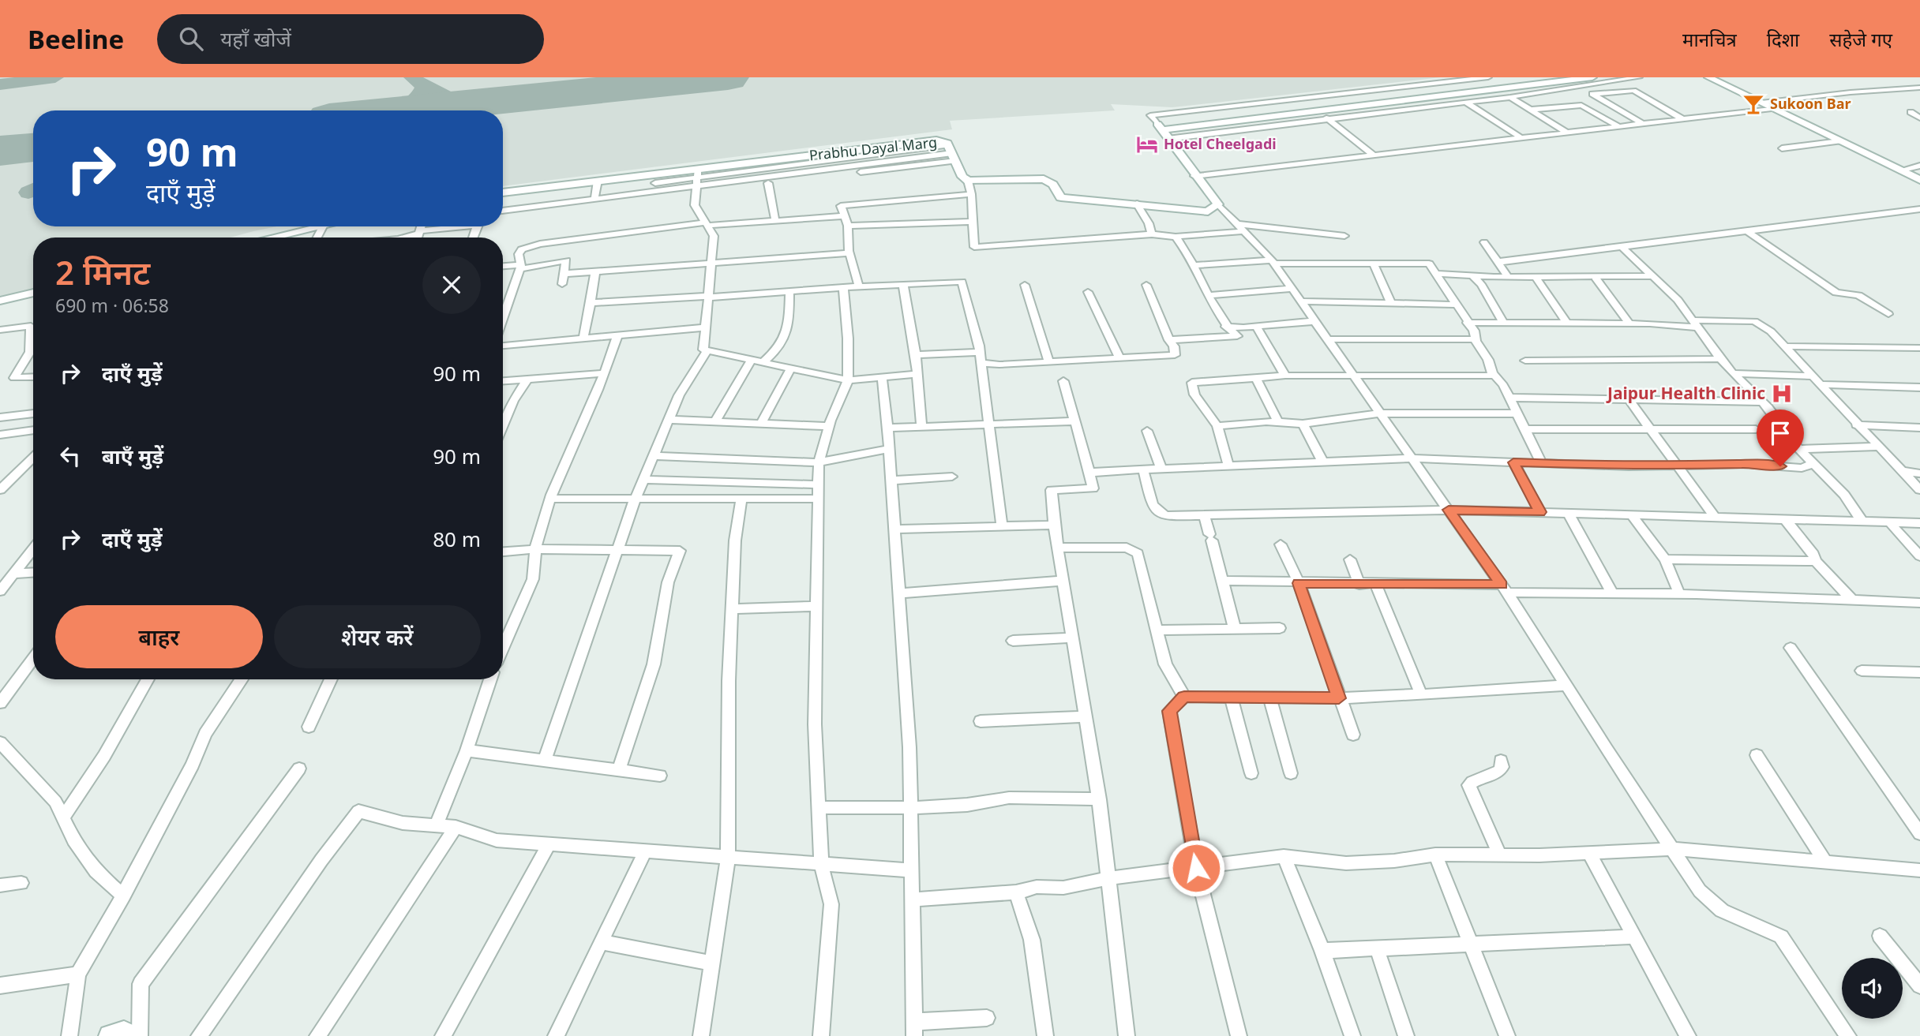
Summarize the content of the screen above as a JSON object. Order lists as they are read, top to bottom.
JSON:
{
  "streets": {
    "street": ["Prabhu Dayal Marg"]
  },
  "places": {
    "bar": ["Sukoon Bar"],
    "hotel": ["Hotel Cheelgadi"],
    "hospital": ["Jaipur Health Clinic"]
  },
  "page": {
    "header": "Beeline",
    "search": "यहाँ खोजें",
    "nav": ["मानचित्र", "दिशा", "सहेजे गए"],
    "turn": ["90 m", "दाएँ मुड़ें"],
    "heading": ["2 मिनट", "690 m · 06:58"],
    "list": [
      {
        "name": "दाएँ मुड़ें",
        "value": "90 m"
      },
      {
        "name": "बाएँ मुड़ें",
        "value": "90 m"
      },
      {
        "name": "दाएँ मुड़ें",
        "value": "80 m"
      }
    ],
    "buttons": ["बाहर", "शेयर करें"]
  }
}
